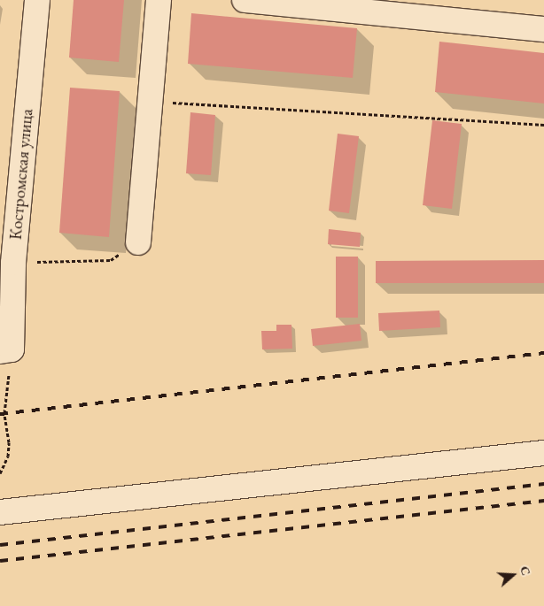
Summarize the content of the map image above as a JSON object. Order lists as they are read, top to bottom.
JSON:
{
  "streets": {
    "street": ["Костромская улица"]
  },
  "north": "right"
}
